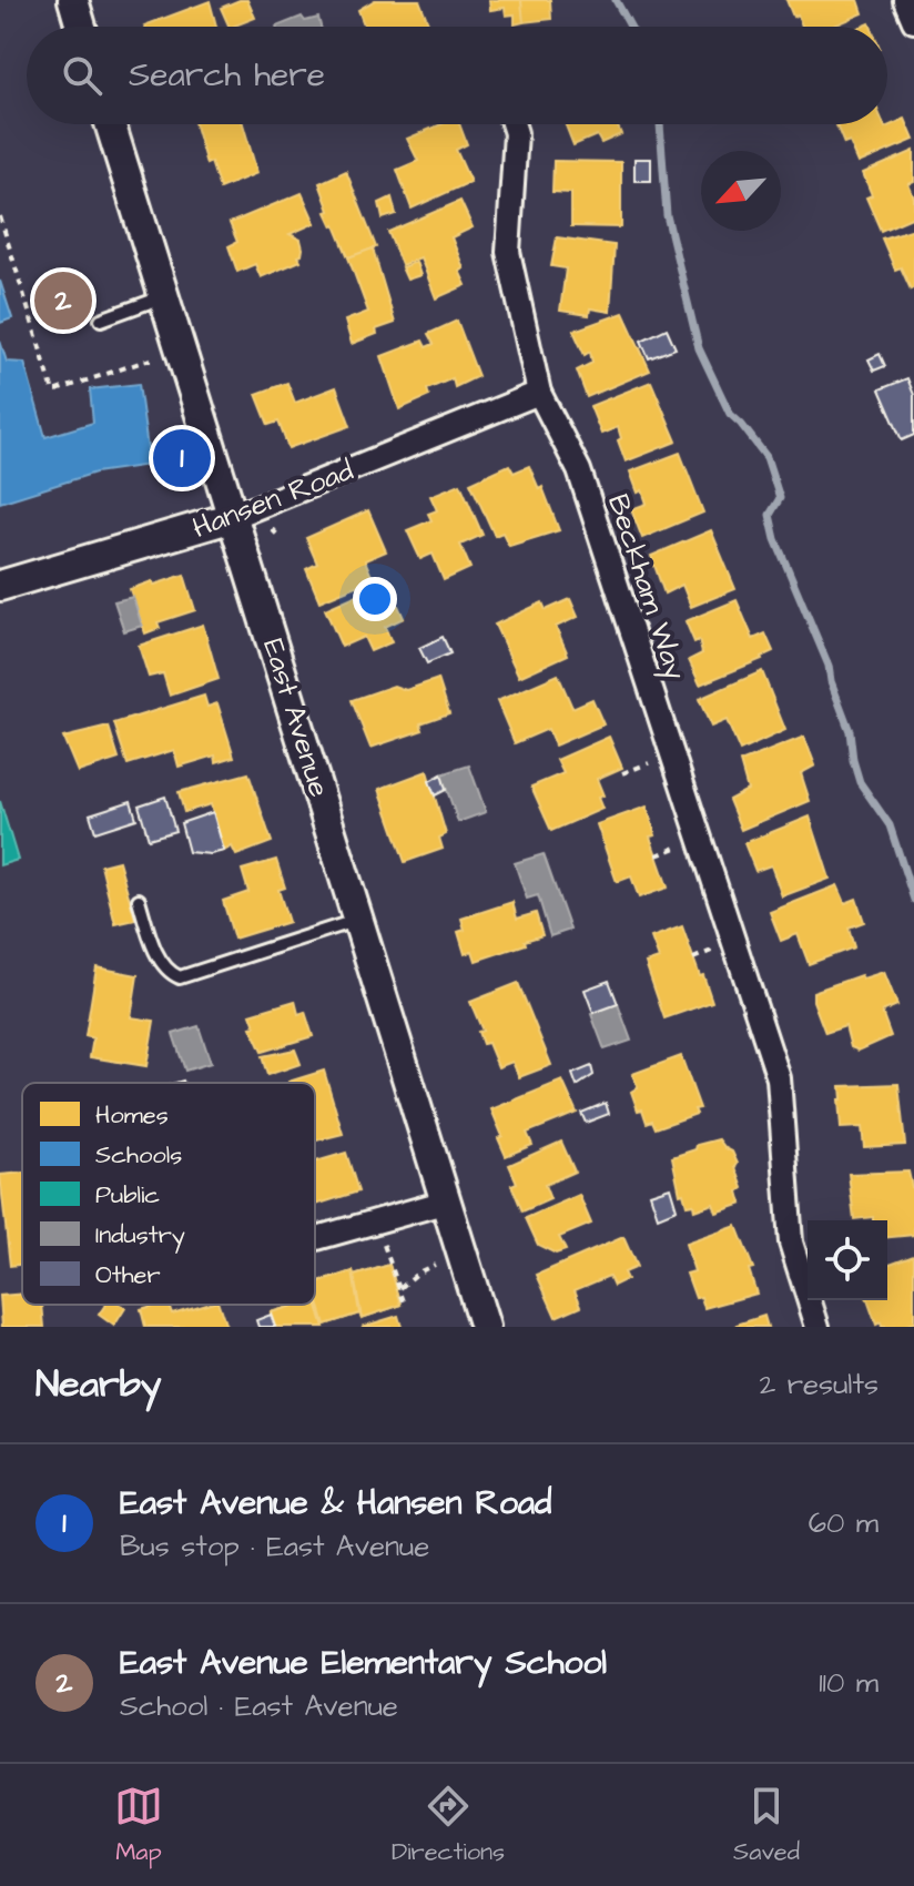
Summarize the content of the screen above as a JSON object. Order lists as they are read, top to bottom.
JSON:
{
  "streets": {
    "street": ["Hansen Road", "Beckham Way", "East Avenue"]
  },
  "crossings": [
    ["Hansen Road", "Beckham Way"],
    ["Hansen Road", "East Avenue"]
  ],
  "legend": [
    "Homes",
    "Schools",
    "Public",
    "Industry",
    "Other"
  ],
  "north": "bottom left",
  "page": {
    "search": "Search here",
    "pins": ["2", "1"],
    "heading": ["Nearby", "2 results"],
    "list": [
      {
        "mark": "1",
        "name": "East Avenue & Hansen Road",
        "note": "Bus stop · East Avenue",
        "value": "60 m"
      },
      {
        "mark": "2",
        "name": "East Avenue Elementary School",
        "note": "School · East Avenue",
        "value": "110 m"
      }
    ],
    "nav": ["Map", "Directions", "Saved"]
  }
}
